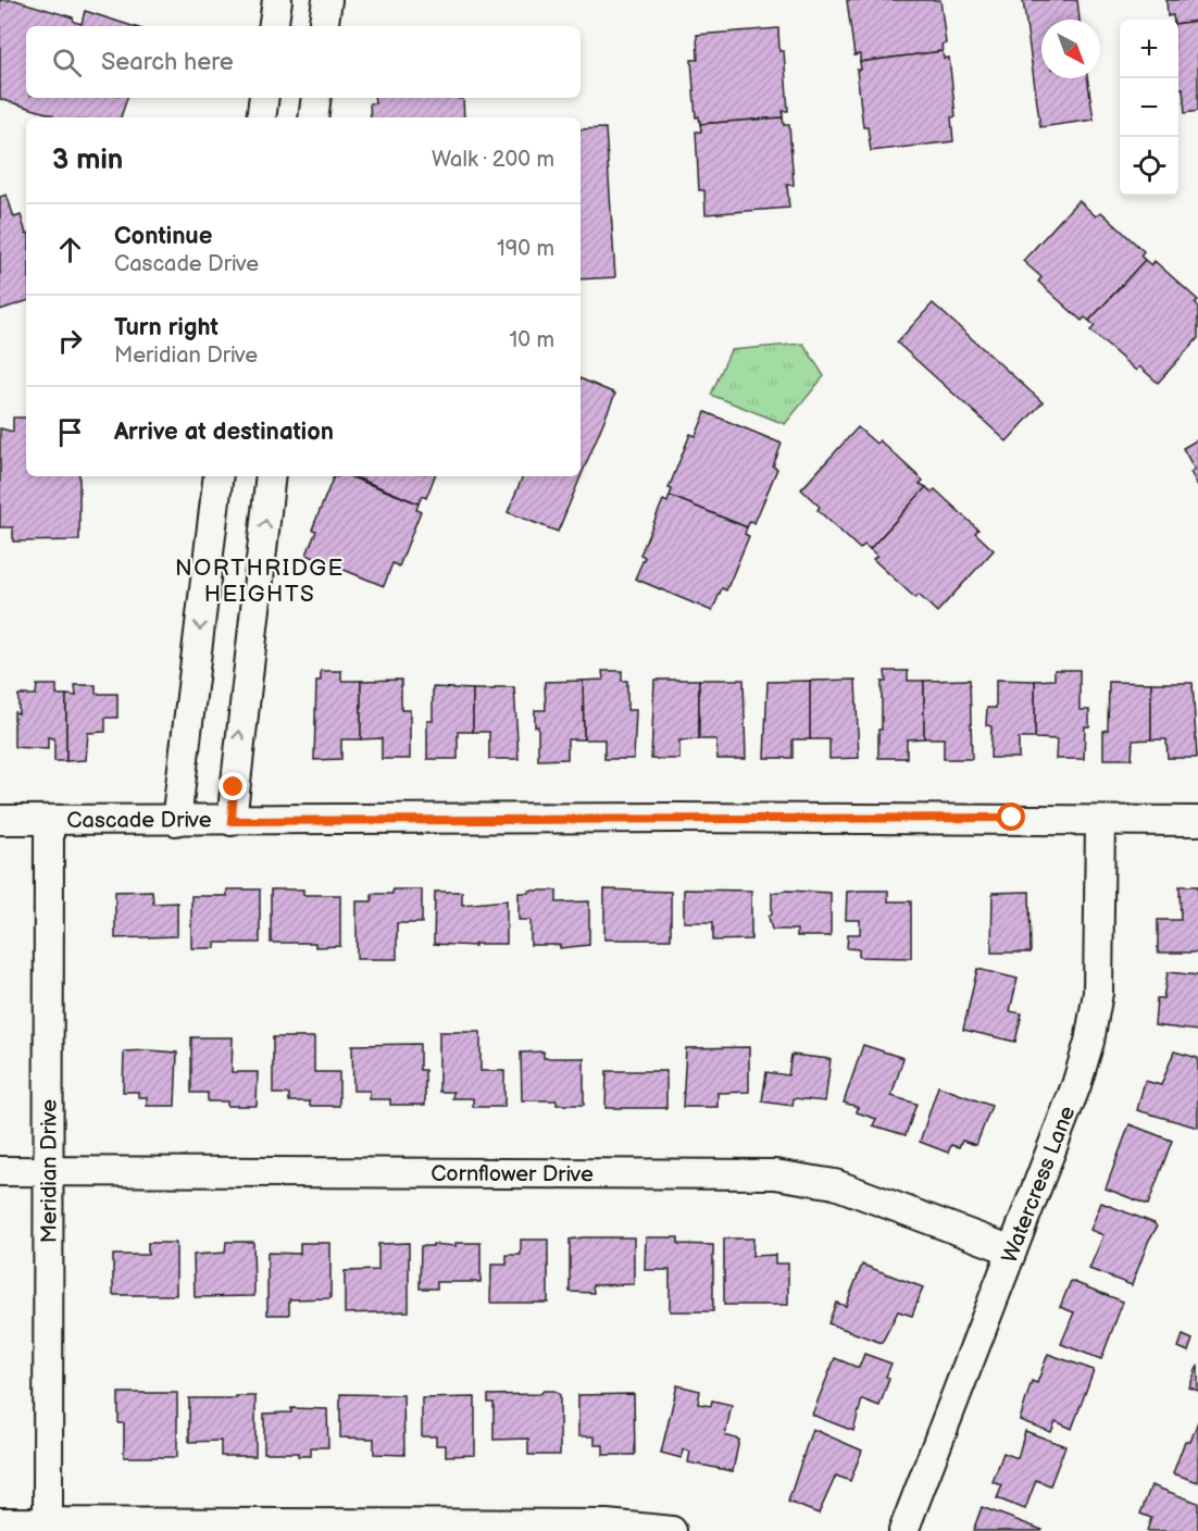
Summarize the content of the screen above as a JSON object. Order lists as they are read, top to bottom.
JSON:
{
  "streets": {
    "street": [
      "Cascade Drive",
      "Meridian Drive",
      "Cornflower Drive",
      "Watercress Lane"
    ]
  },
  "crossings": [
    ["Cascade Drive", "Meridian Drive"],
    ["Cascade Drive", "Watercress Lane"],
    ["Meridian Drive", "Cornflower Drive"],
    ["Cornflower Drive", "Watercress Lane"]
  ],
  "districts": ["NORTHRIDGE HEIGHTS"],
  "north": "bottom right",
  "page": {
    "map_buttons": ["+", "−"],
    "search": "Search here",
    "heading": ["3 min", "Walk · 200 m"],
    "list": [
      ["Continue", "Cascade Drive", "190 m"],
      ["Turn right", "Meridian Drive", "10 m"],
      "Arrive at destination"
    ]
  }
}
